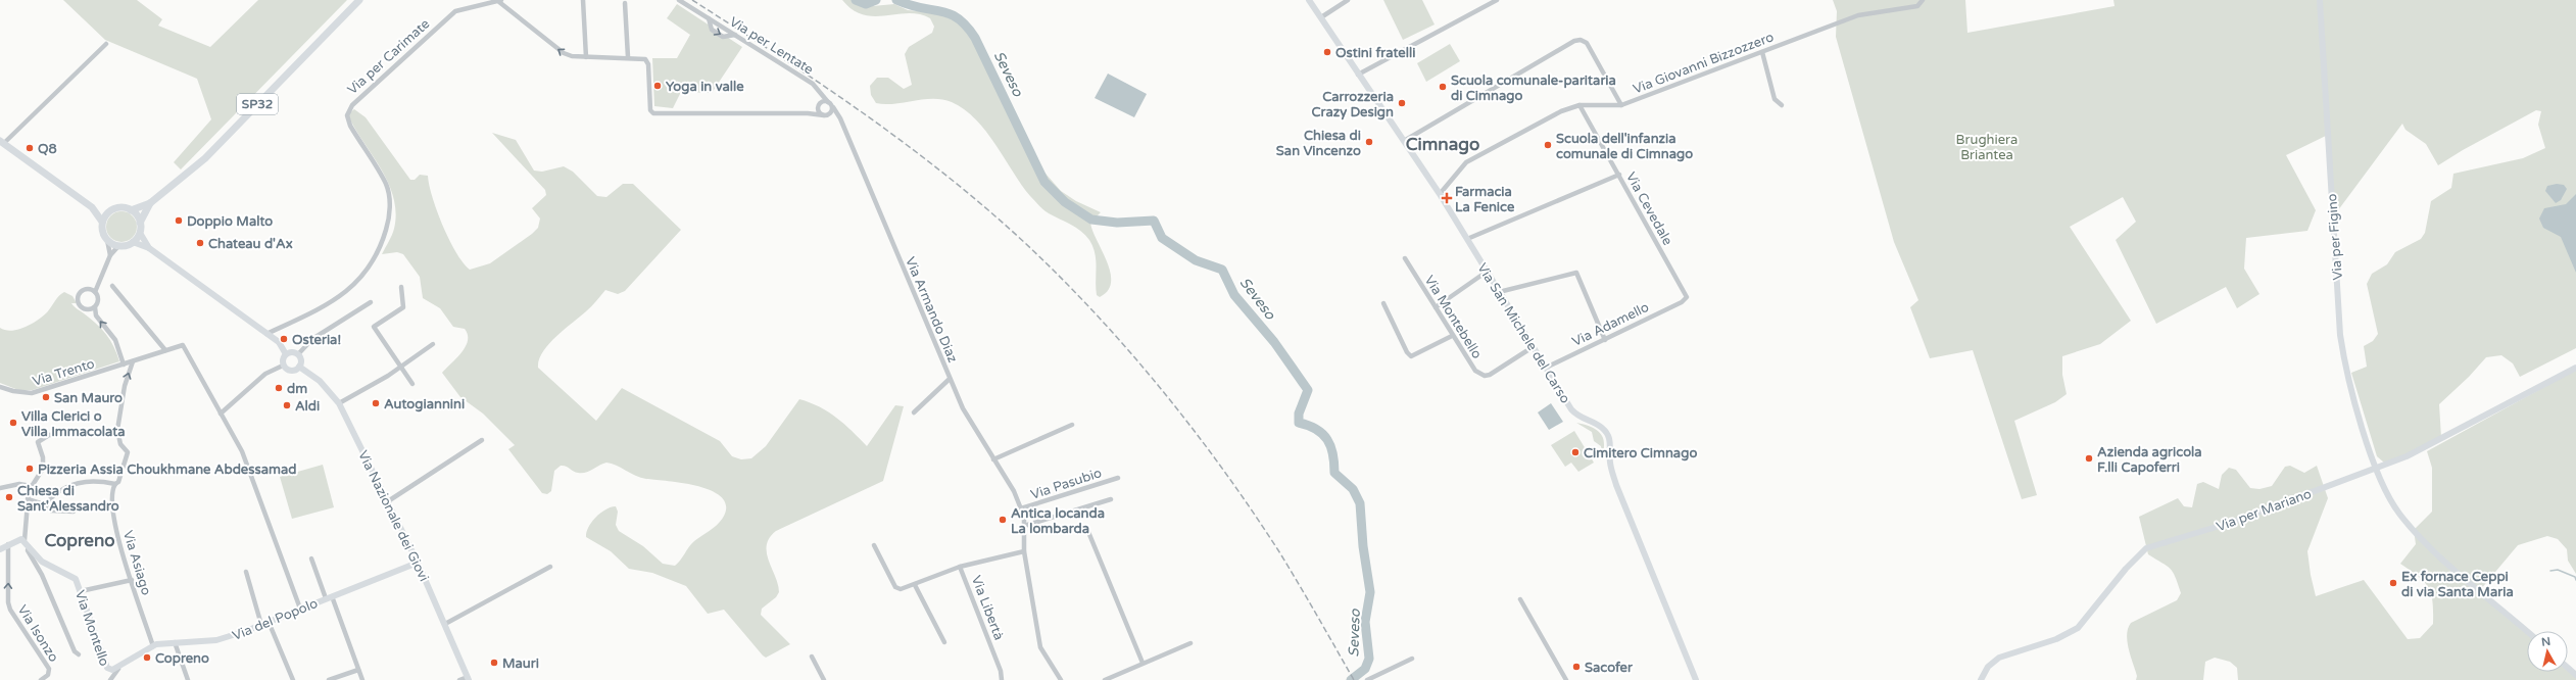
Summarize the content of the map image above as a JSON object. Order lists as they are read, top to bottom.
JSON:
{
  "streets": {
    "main road": ["SP32"],
    "street": [
      "Via per Lentate",
      "Via per Carimate",
      "Via Giovanni Bizzozzero",
      "Via Cevedale",
      "Via per Figino",
      "Via Armando Diaz",
      "Via Montebello",
      "Via Adamello",
      "Via San Michele del Carso",
      "Via Trento",
      "Via Pasubio",
      "Via per Mariano",
      "Via Nazionale dei Giovi",
      "Via Asiago",
      "Via Libertà",
      "Via del Popolo",
      "Via Montello",
      "Via Isonzo"
    ]
  },
  "crossings": [
    ["Via Giovanni Bizzozzero", "Via Cevedale"],
    ["Via Giovanni Bizzozzero", "Via San Michele del Carso"],
    ["Via Cevedale", "Via Adamello"],
    ["Via per Figino", "Via per Mariano"],
    ["Via Armando Diaz", "Via Pasubio"],
    ["Via Montebello", "Via San Michele del Carso"],
    ["Via Adamello", "Via San Michele del Carso"],
    ["Via Nazionale dei Giovi", "Via del Popolo"],
    ["Via Asiago", "Via del Popolo"]
  ],
  "districts": ["Cimnago", "Copreno"],
  "water": ["Seveso"],
  "parks": ["Brughiera Briantea"],
  "places": {
    "other": [
      "Ostini fratelli",
      "Yoga in valle",
      "Scuola comunale-paritaria di Cimnago",
      "Carrozzeria Crazy Design",
      "Chiesa di San Vincenzo",
      "Scuola dell'infanzia comunale di Cimnago",
      "Q8",
      "Doppio Malto",
      "Chateau d'Ax",
      "Osteria!",
      "dm",
      "San Mauro",
      "Autogiannini",
      "Aldi",
      "Villa Clerici o Villa Immacolata",
      "Cimitero Cimnago",
      "Azienda agricola F.lli Capoferri",
      "Pizzeria Assia Choukhmane Abdessamad",
      "Chiesa di Sant'Alessandro",
      "Antica locanda La lombarda",
      "Ex fornace Ceppi di via Santa Maria",
      "Copreno",
      "Mauri",
      "Sacofer"
    ],
    "health": ["Farmacia La Fenice"]
  },
  "north": "top"
}
